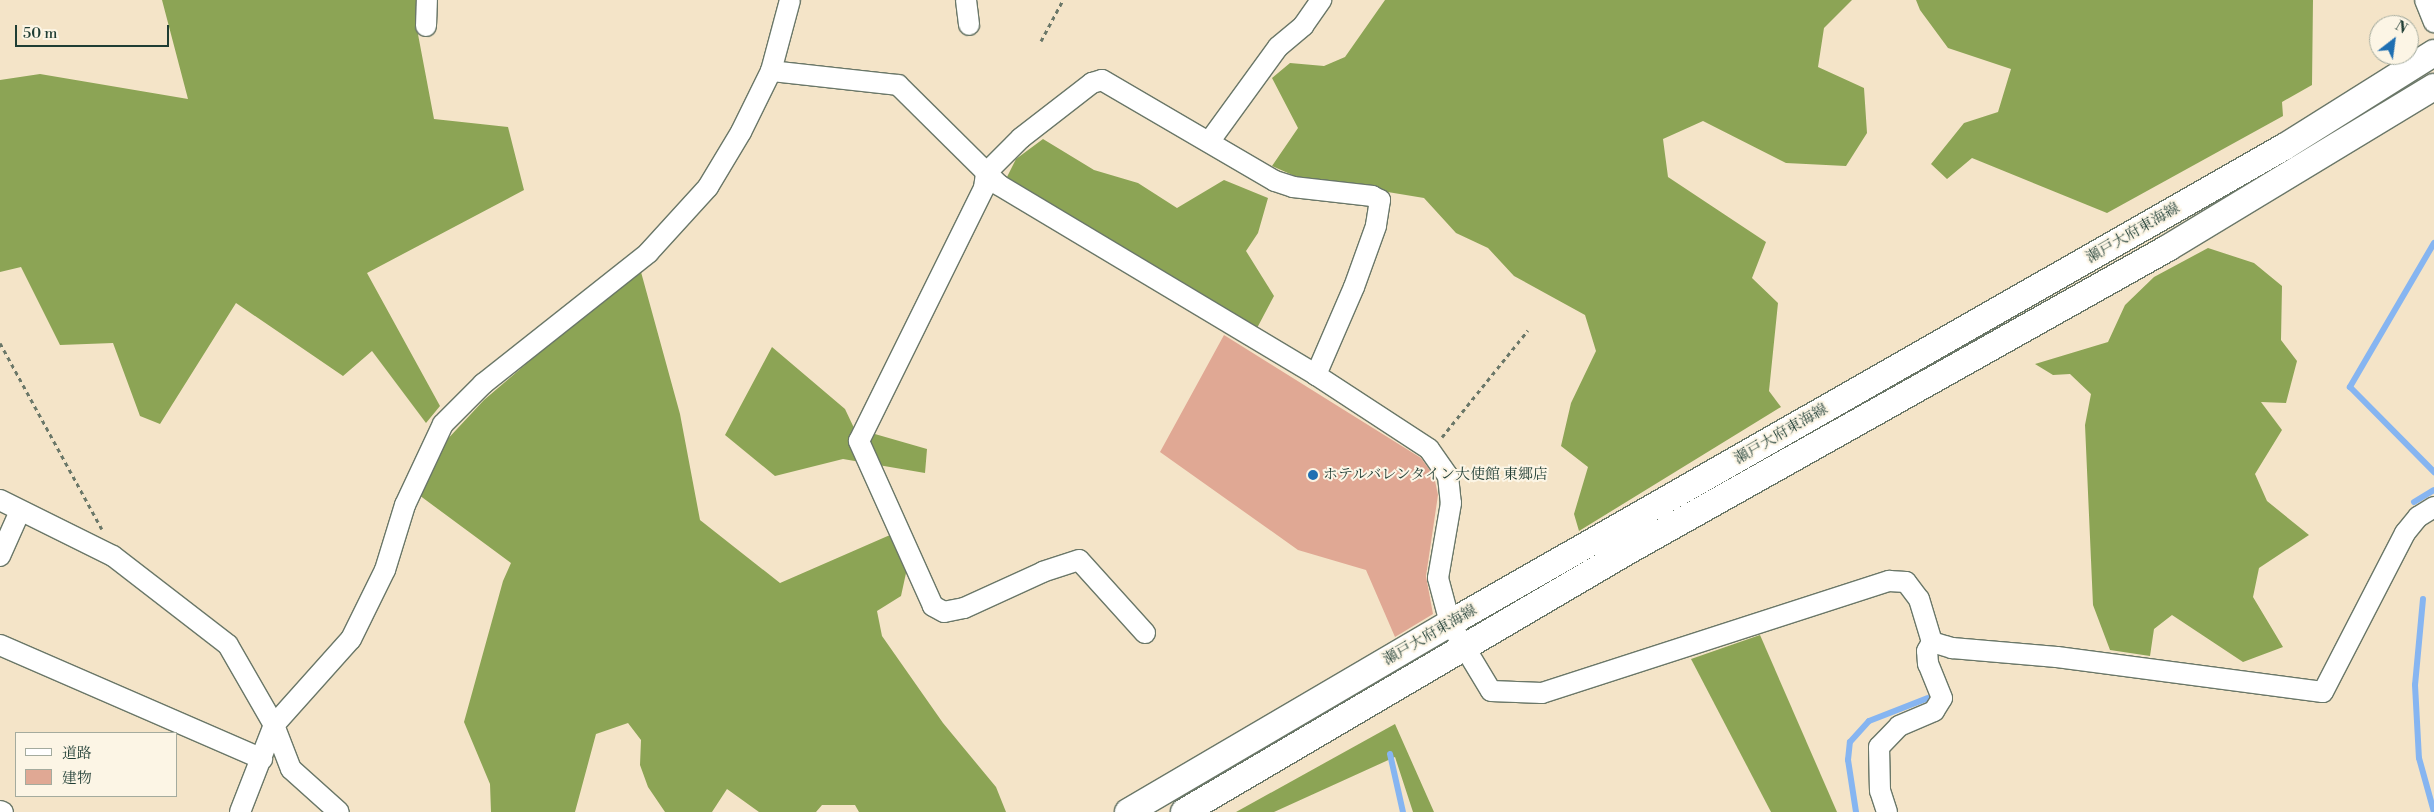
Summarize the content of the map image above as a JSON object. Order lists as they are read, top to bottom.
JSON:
{
  "streets": {
    "main road": ["瀬戸大府東海線"]
  },
  "places": ["ホテルバレンタイン大使館 東郷店"],
  "legend": ["道路", "建物"],
  "scale_bar": "50 m",
  "north": "top right"
}
